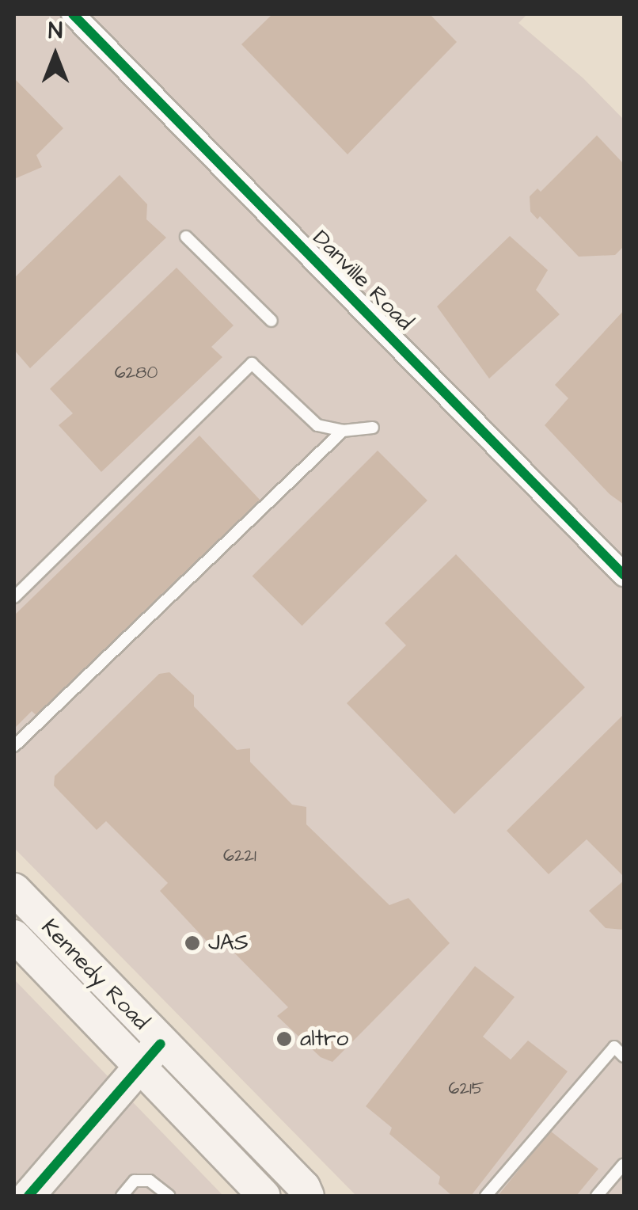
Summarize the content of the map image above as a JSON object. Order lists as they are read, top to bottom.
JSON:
{
  "streets": {
    "main road": ["Kennedy Road"],
    "street": ["Danville Road"]
  },
  "places": ["JAS", "altro"],
  "house_numbers": ["6280", "6221", "6215"],
  "north": "top"
}
